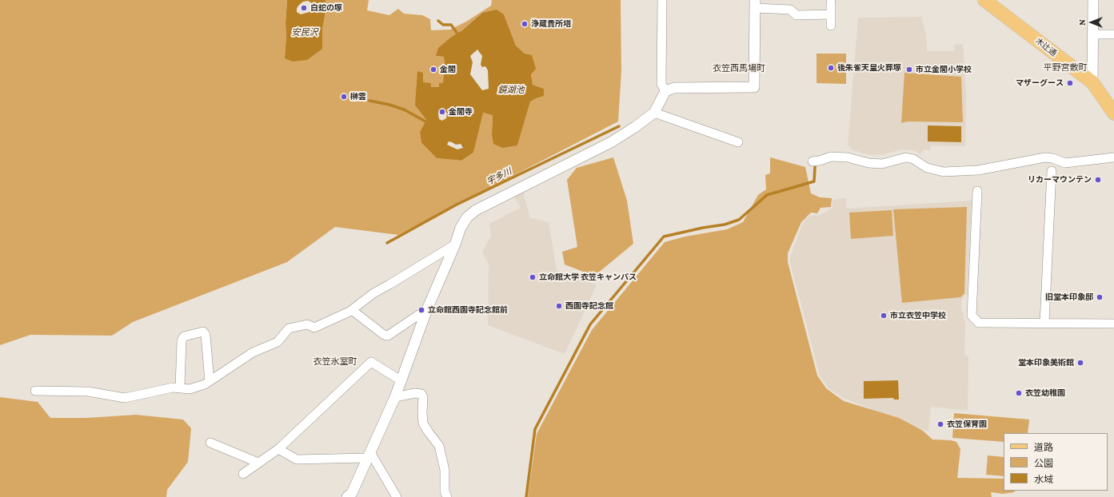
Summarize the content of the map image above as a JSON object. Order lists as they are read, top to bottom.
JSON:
{
  "streets": {
    "main road": ["木辻通"]
  },
  "districts": ["平野宮敷町", "衣笠西馬場町", "衣笠氷室町"],
  "water": ["安民沢", "鏡湖池", "宇多川"],
  "places": [
    "白蛇の塚",
    "浄蔵貴所塔",
    "後朱雀天皇火葬塚",
    "金閣",
    "市立金閣小学校",
    "マザーグース",
    "榊雲",
    "金閣寺",
    "リカーマウンテン",
    "立命館大学 衣笠キャンパス",
    "旧堂本印象邸",
    "西園寺記念館",
    "立命館西園寺記念館前",
    "市立衣笠中学校",
    "堂本印象美術館",
    "衣笠幼稚園",
    "衣笠保育園"
  ],
  "legend": ["道路", "公園", "水域"],
  "north": "left"
}
